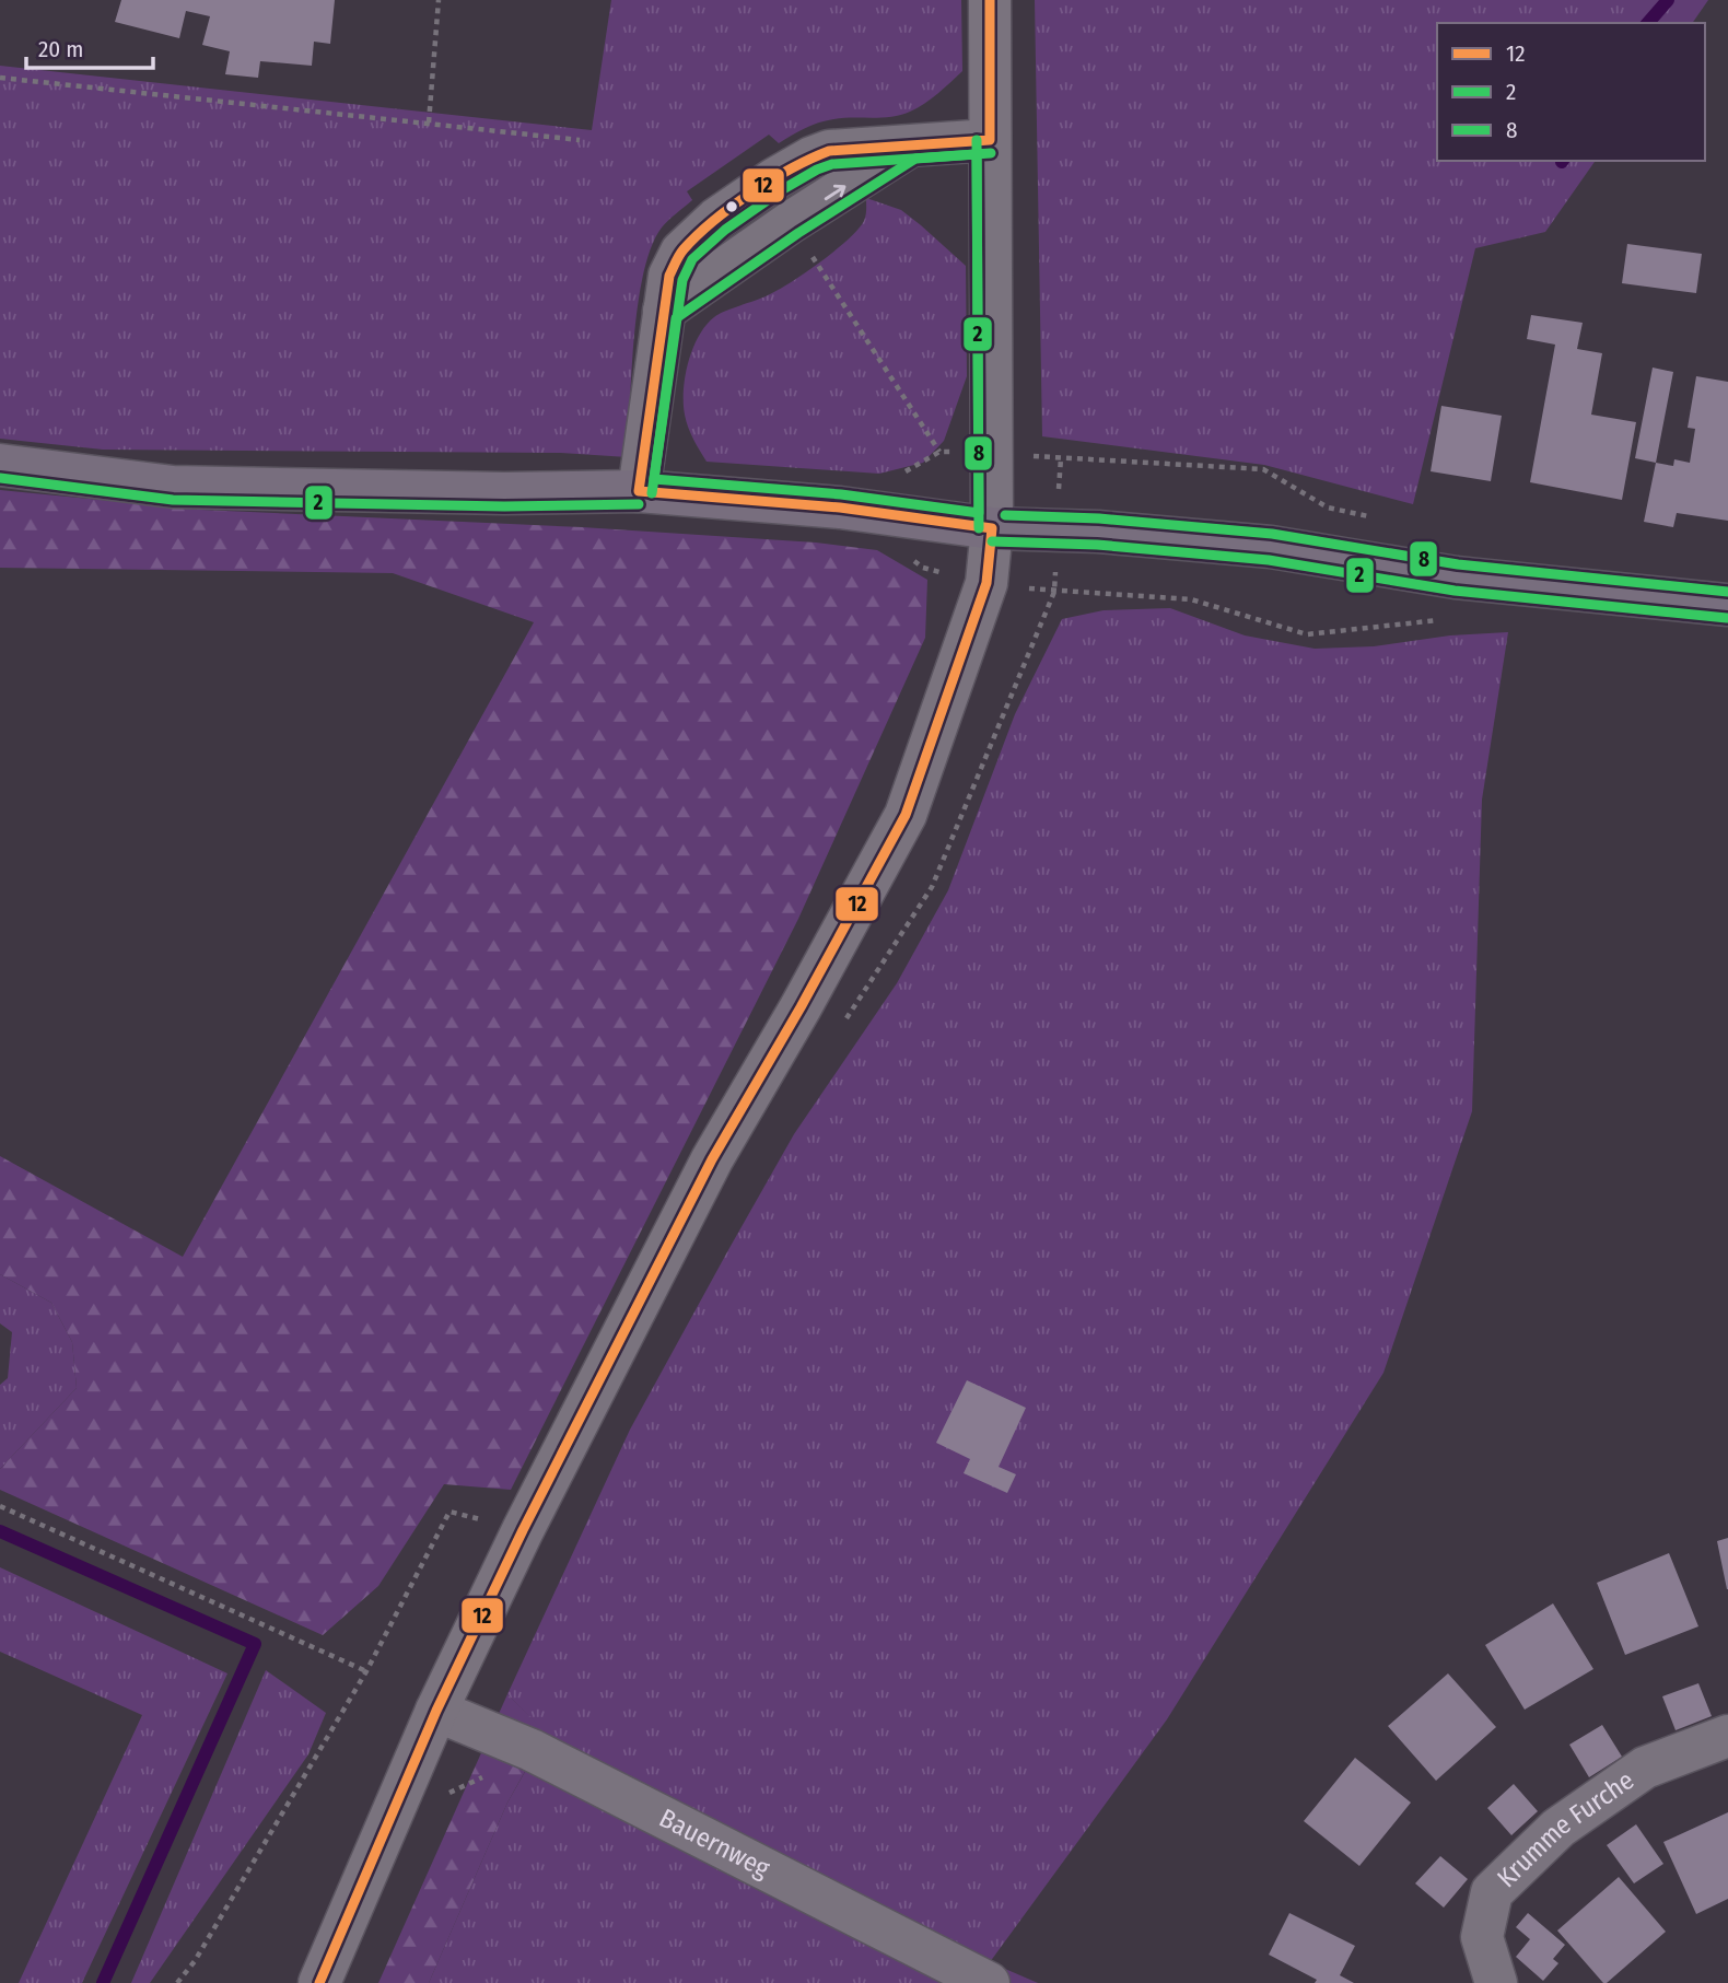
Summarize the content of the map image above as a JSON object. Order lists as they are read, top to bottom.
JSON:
{
  "streets": {
    "street": ["Krumme Furche", "Bauernweg"]
  },
  "lines": ["transit line 12", "transit line 2", "transit line 8"],
  "legend": ["12", "2", "8"],
  "scale_bar": "20 m"
}
